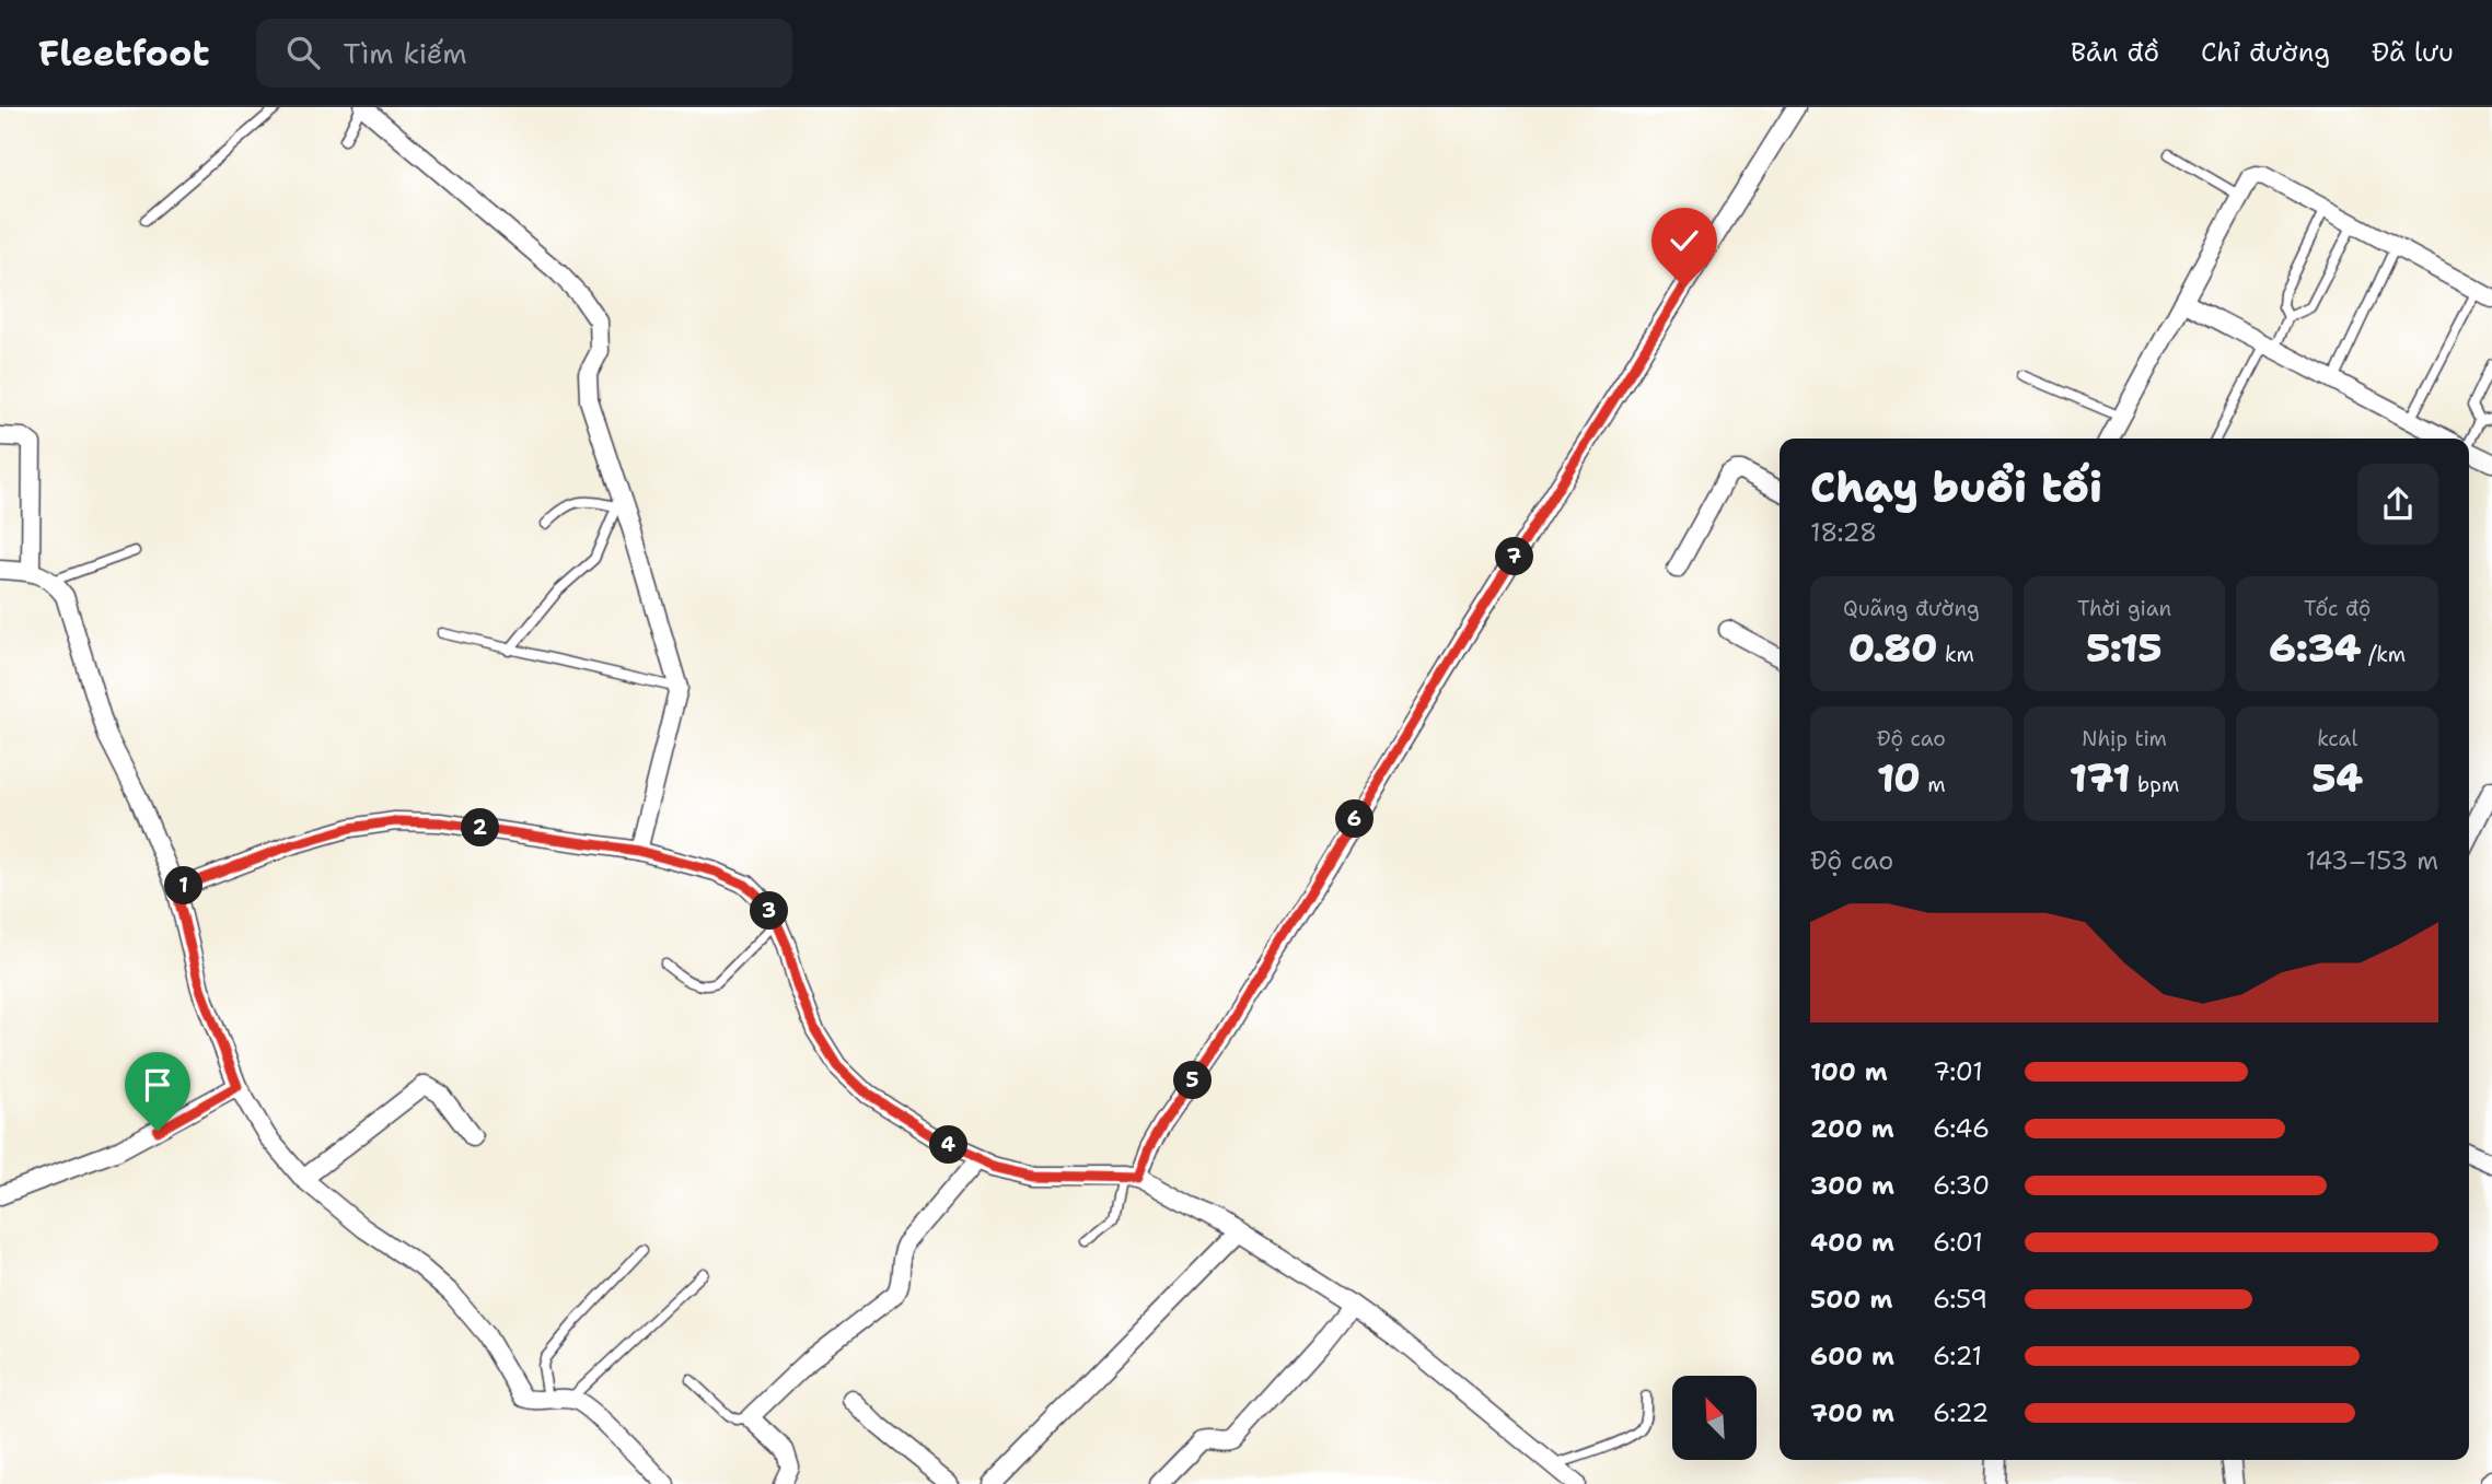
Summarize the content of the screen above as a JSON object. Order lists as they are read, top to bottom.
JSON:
{
  "north": "top left",
  "page": {
    "header": "Fleetfoot",
    "search": "Tìm kiếm",
    "nav": ["Bản đồ", "Chỉ đường", "Đã lưu"],
    "heading": ["Chạy buổi tối", "18:28"],
    "pins": [
      "7",
      "6",
      "2",
      "1",
      "3",
      "5",
      "4"
    ],
    "stats": [
      ["Quãng đường", "0.80 km"],
      ["Thời gian", "5:15"],
      ["Tốc độ", "6:34 /km"],
      ["Độ cao", "10 m"],
      ["Nhịp tim", "171 bpm"],
      ["kcal", "54"]
    ],
    "chart": ["Độ cao", "143–153 m"],
    "list": [
      {
        "name": "100 m",
        "note": "7:01"
      },
      {
        "name": "200 m",
        "note": "6:46"
      },
      {
        "name": "300 m",
        "note": "6:30"
      },
      {
        "name": "400 m",
        "note": "6:01"
      },
      {
        "name": "500 m",
        "note": "6:59"
      },
      {
        "name": "600 m",
        "note": "6:21"
      },
      {
        "name": "700 m",
        "note": "6:22"
      }
    ]
  }
}
